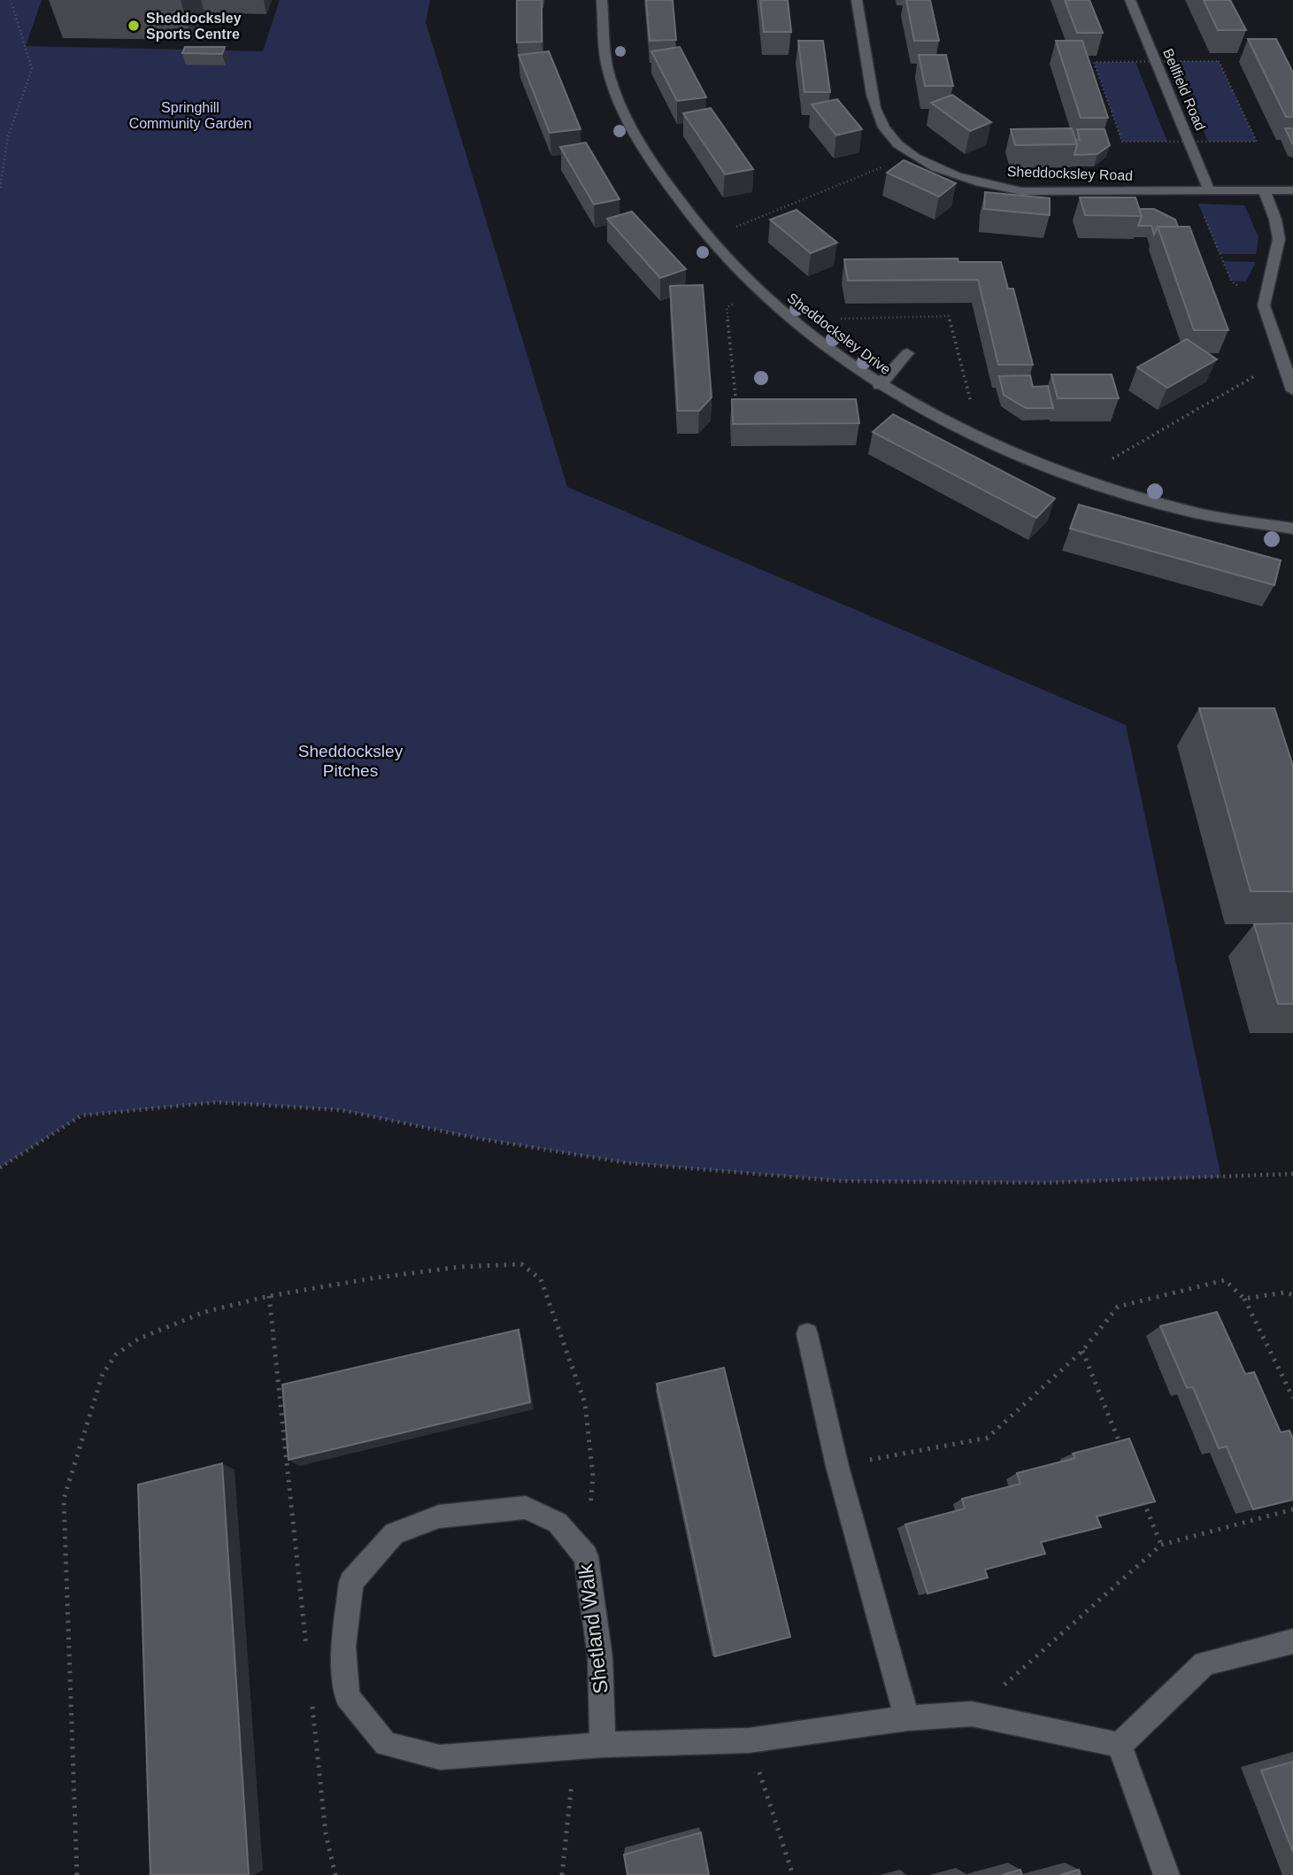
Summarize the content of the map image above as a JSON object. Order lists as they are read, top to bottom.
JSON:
{
  "streets": {
    "street": [
      "Bellfield Road",
      "Sheddocksley Road",
      "Sheddocksley Drive",
      "Shetland Walk"
    ]
  },
  "crossings": [
    ["Bellfield Road", "Sheddocksley Road"]
  ],
  "parks": ["Springhill Community Garden", "Sheddocksley Pitches"],
  "places": ["Sheddocksley Sports Centre"]
}
